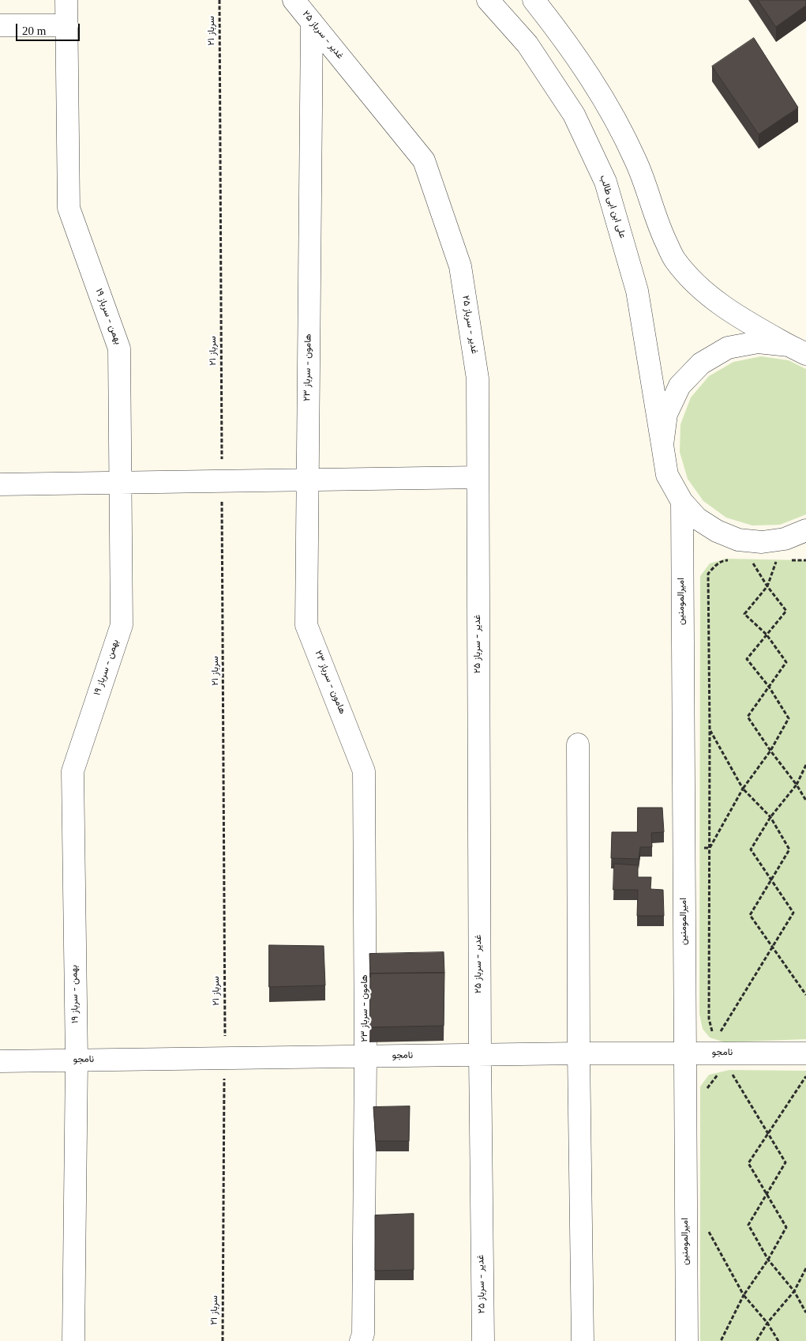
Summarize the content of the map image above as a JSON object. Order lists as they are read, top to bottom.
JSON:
{
  "streets": {
    "street": [
      "غدیر - سرباز ۲۵",
      "علی ابن ابی طالب",
      "بهمن - سرباز ۱۹",
      "هامون - سرباز ۲۳",
      "امیرالمومنین",
      "نامجو"
    ],
    "path": ["سرباز ۲۱"]
  },
  "crossings": [
    ["سرباز ۲۱", "نامجو"],
    ["غدیر - سرباز ۲۵", "هامون - سرباز ۲۳"],
    ["غدیر - سرباز ۲۵", "نامجو"],
    ["علی ابن ابی طالب", "امیرالمومنین"],
    ["بهمن - سرباز ۱۹", "نامجو"],
    ["هامون - سرباز ۲۳", "نامجو"],
    ["امیرالمومنین", "نامجو"]
  ],
  "scale_bar": "20 m"
}
